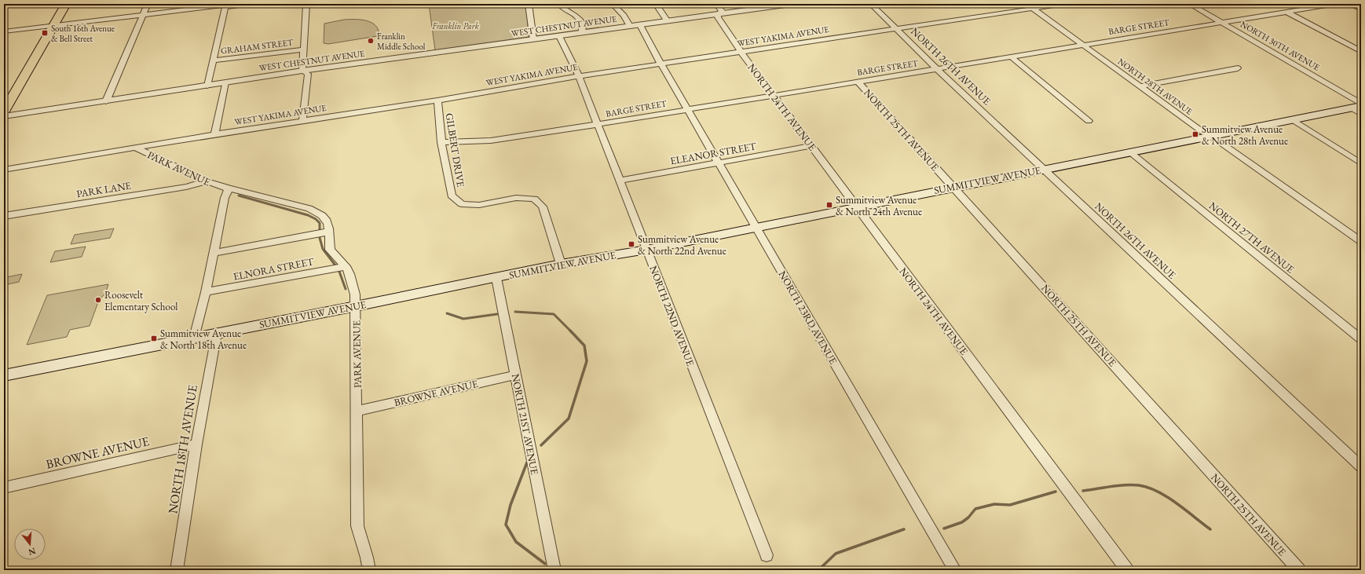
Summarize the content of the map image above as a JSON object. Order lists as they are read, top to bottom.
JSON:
{
  "streets": {
    "main road": ["SUMMITVIEW AVENUE"],
    "street": [
      "WEST CHESTNUT AVENUE",
      "BARGE STREET",
      "WEST YAKIMA AVENUE",
      "NORTH 30TH AVENUE",
      "GRAHAM STREET",
      "NORTH 26TH AVENUE",
      "NORTH 28TH AVENUE",
      "NORTH 24TH AVENUE",
      "NORTH 25TH AVENUE",
      "GILBERT DRIVE",
      "ELEANOR STREET",
      "PARK AVENUE",
      "PARK LANE",
      "NORTH 27TH AVENUE",
      "ELNORA STREET",
      "NORTH 22ND AVENUE",
      "NORTH 23RD AVENUE",
      "BROWNE AVENUE",
      "NORTH 21ST AVENUE",
      "NORTH 18TH AVENUE"
    ]
  },
  "crossings": [
    ["WEST CHESTNUT AVENUE", "NORTH 24TH AVENUE"],
    ["WEST CHESTNUT AVENUE", "NORTH 22ND AVENUE"],
    ["WEST CHESTNUT AVENUE", "NORTH 23RD AVENUE"],
    ["BARGE STREET", "NORTH 30TH AVENUE"],
    ["BARGE STREET", "NORTH 26TH AVENUE"],
    ["BARGE STREET", "NORTH 28TH AVENUE"],
    ["BARGE STREET", "NORTH 24TH AVENUE"],
    ["BARGE STREET", "NORTH 25TH AVENUE"],
    ["BARGE STREET", "GILBERT DRIVE"],
    ["BARGE STREET", "NORTH 22ND AVENUE"],
    ["BARGE STREET", "NORTH 23RD AVENUE"],
    ["WEST YAKIMA AVENUE", "NORTH 26TH AVENUE"],
    ["WEST YAKIMA AVENUE", "NORTH 28TH AVENUE"],
    ["WEST YAKIMA AVENUE", "NORTH 24TH AVENUE"],
    ["WEST YAKIMA AVENUE", "GILBERT DRIVE"],
    ["WEST YAKIMA AVENUE", "PARK AVENUE"],
    ["WEST YAKIMA AVENUE", "NORTH 22ND AVENUE"],
    ["WEST YAKIMA AVENUE", "NORTH 23RD AVENUE"],
    ["NORTH 26TH AVENUE", "SUMMITVIEW AVENUE"],
    ["NORTH 28TH AVENUE", "SUMMITVIEW AVENUE"],
    ["NORTH 24TH AVENUE", "ELEANOR STREET"],
    ["NORTH 24TH AVENUE", "SUMMITVIEW AVENUE"],
    ["NORTH 25TH AVENUE", "SUMMITVIEW AVENUE"],
    ["GILBERT DRIVE", "SUMMITVIEW AVENUE"],
    ["ELEANOR STREET", "NORTH 22ND AVENUE"],
    ["ELEANOR STREET", "NORTH 23RD AVENUE"],
    ["PARK AVENUE", "SUMMITVIEW AVENUE"],
    ["PARK AVENUE", "PARK LANE"],
    ["PARK AVENUE", "ELNORA STREET"],
    ["PARK AVENUE", "BROWNE AVENUE"],
    ["SUMMITVIEW AVENUE", "NORTH 27TH AVENUE"],
    ["SUMMITVIEW AVENUE", "NORTH 22ND AVENUE"],
    ["SUMMITVIEW AVENUE", "NORTH 23RD AVENUE"],
    ["SUMMITVIEW AVENUE", "NORTH 21ST AVENUE"],
    ["SUMMITVIEW AVENUE", "NORTH 18TH AVENUE"],
    ["BROWNE AVENUE", "NORTH 21ST AVENUE"],
    ["BROWNE AVENUE", "NORTH 18TH AVENUE"]
  ],
  "parks": ["Franklin Park"],
  "places": {
    "transit": [
      "South 16th Avenue & Bell Street",
      "Summitview Avenue & North 28th Avenue",
      "Summitview Avenue & North 24th Avenue",
      "Summitview Avenue & North 22nd Avenue",
      "Summitview Avenue & North 18th Avenue"
    ],
    "other": ["Franklin Middle School", "Roosevelt Elementary School"]
  },
  "north": "bottom"
}
